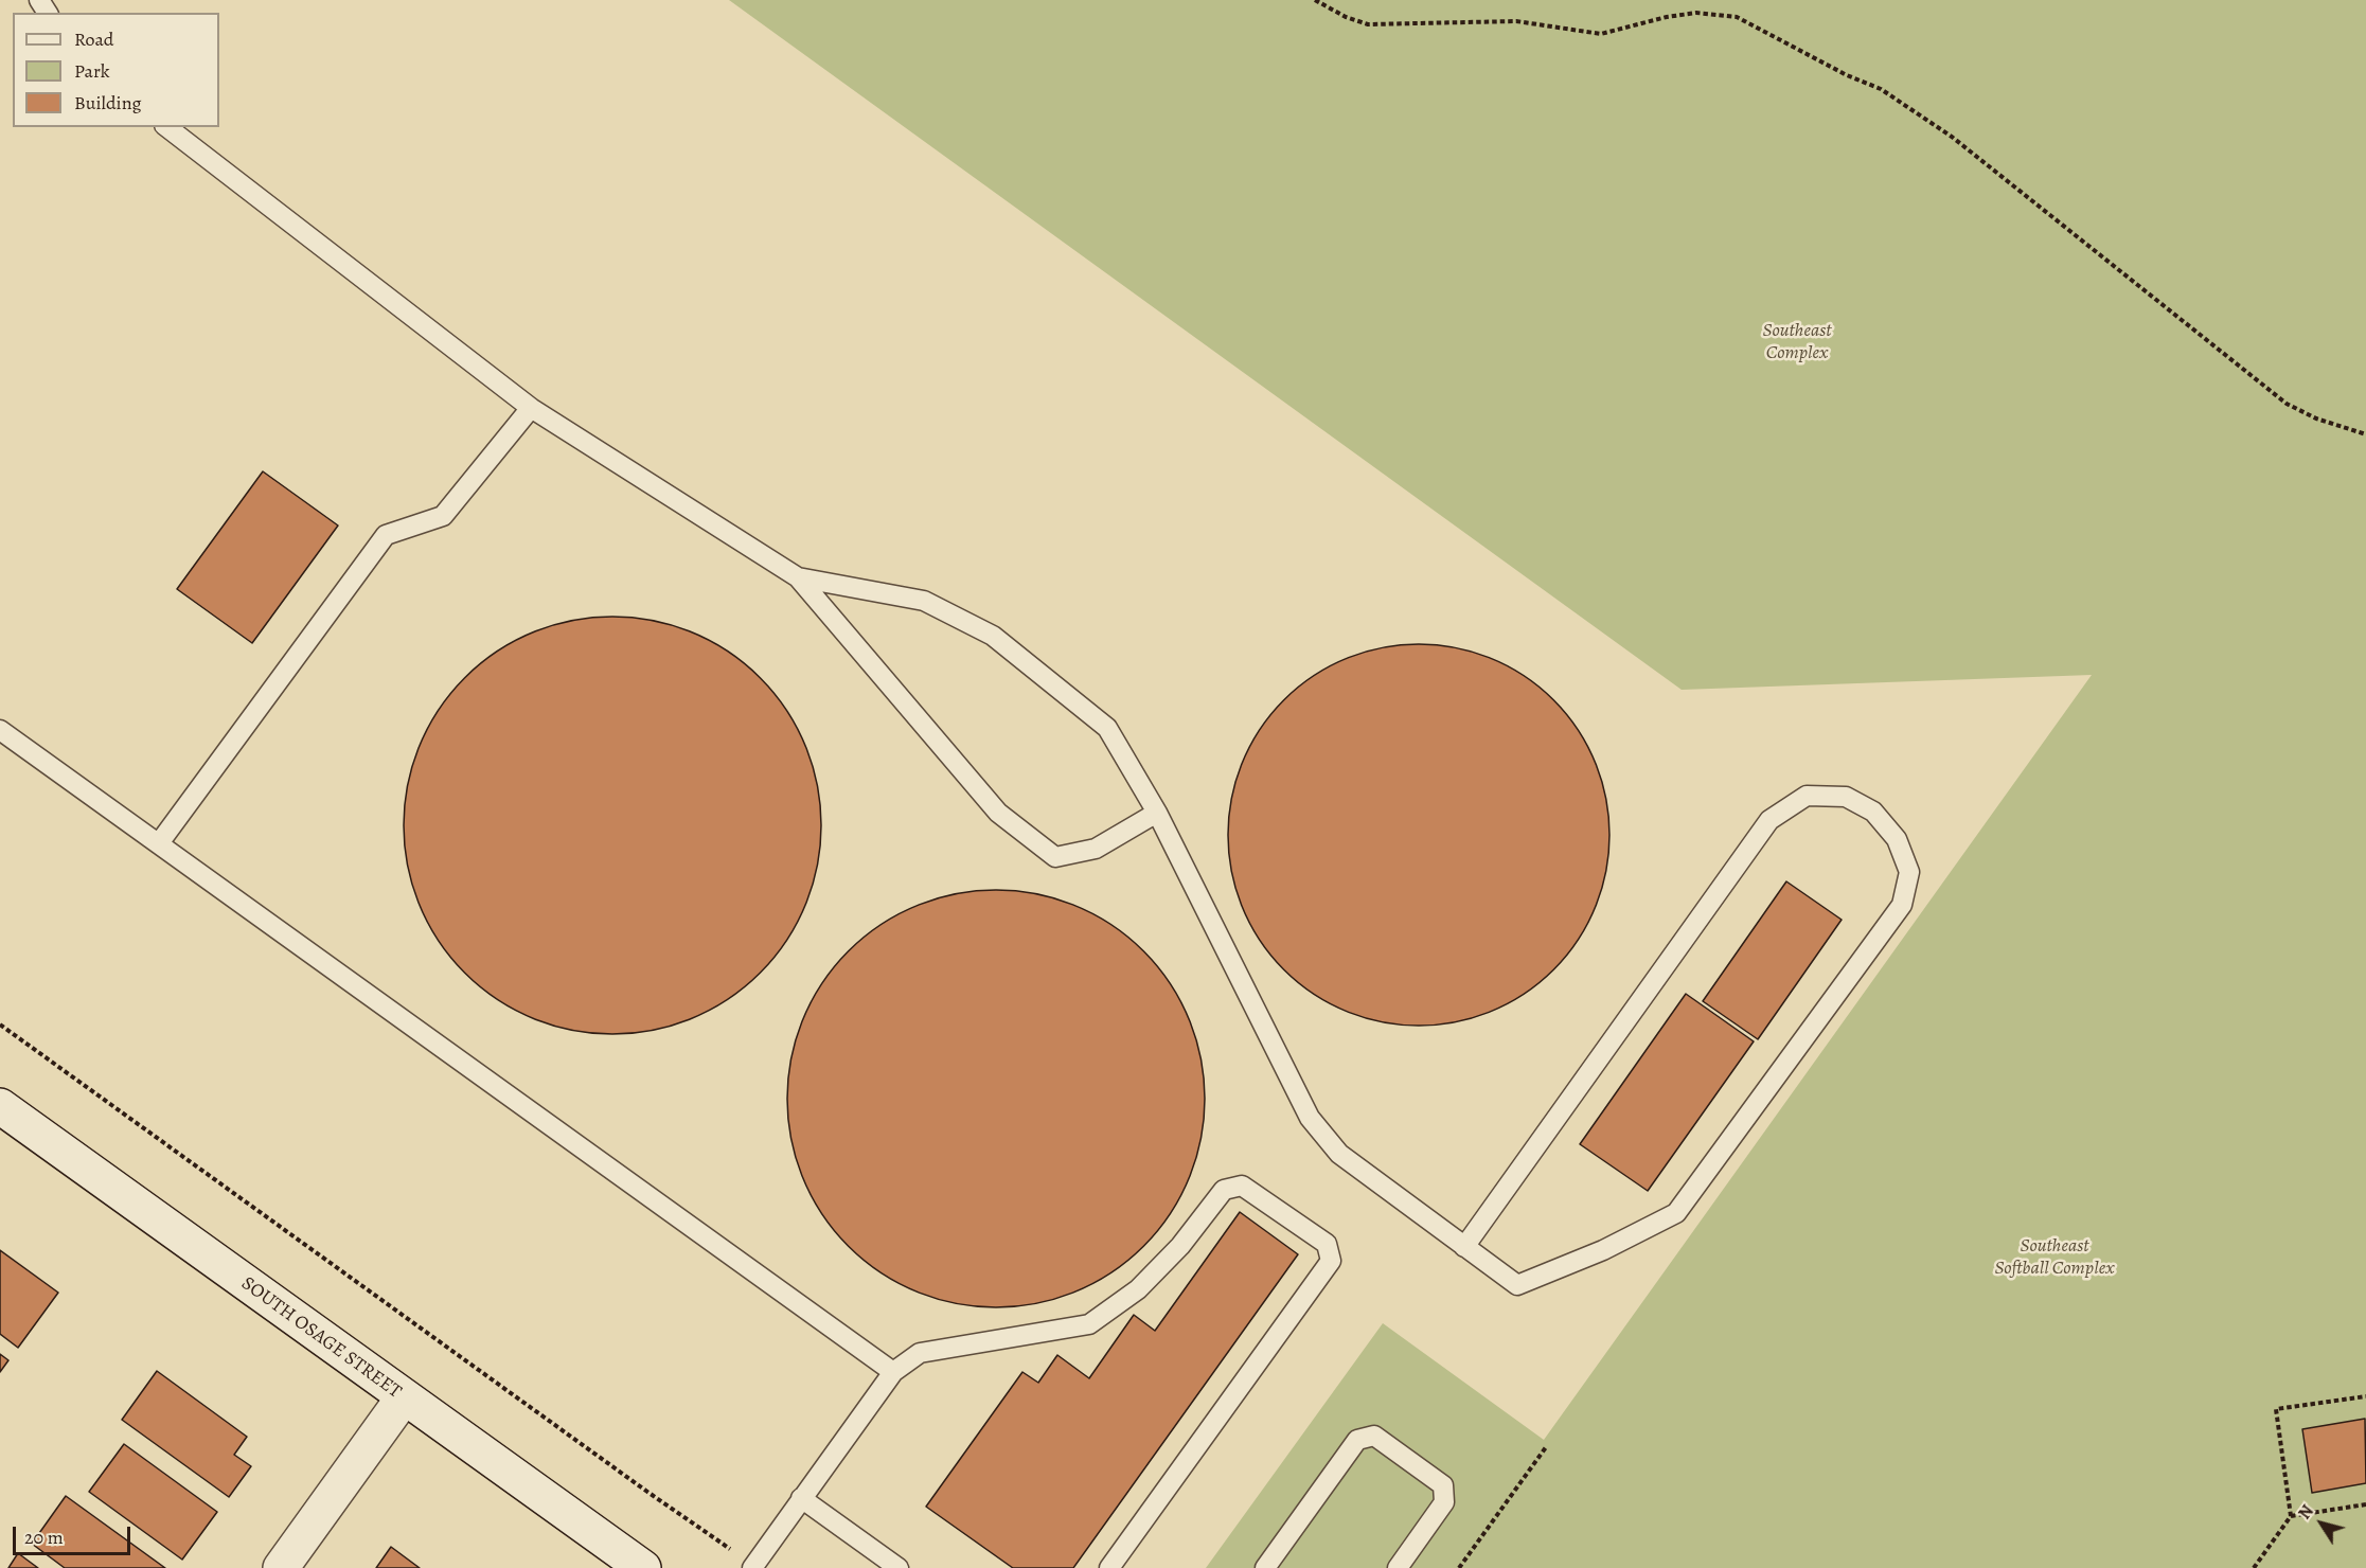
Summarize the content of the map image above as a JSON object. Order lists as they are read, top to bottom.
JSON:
{
  "streets": {
    "main road": ["SOUTH OSAGE STREET"]
  },
  "parks": ["Southeast Complex", "Southeast Softball Complex"],
  "legend": ["Road", "Park", "Building"],
  "scale_bar": "20 m",
  "north": "top left"
}
